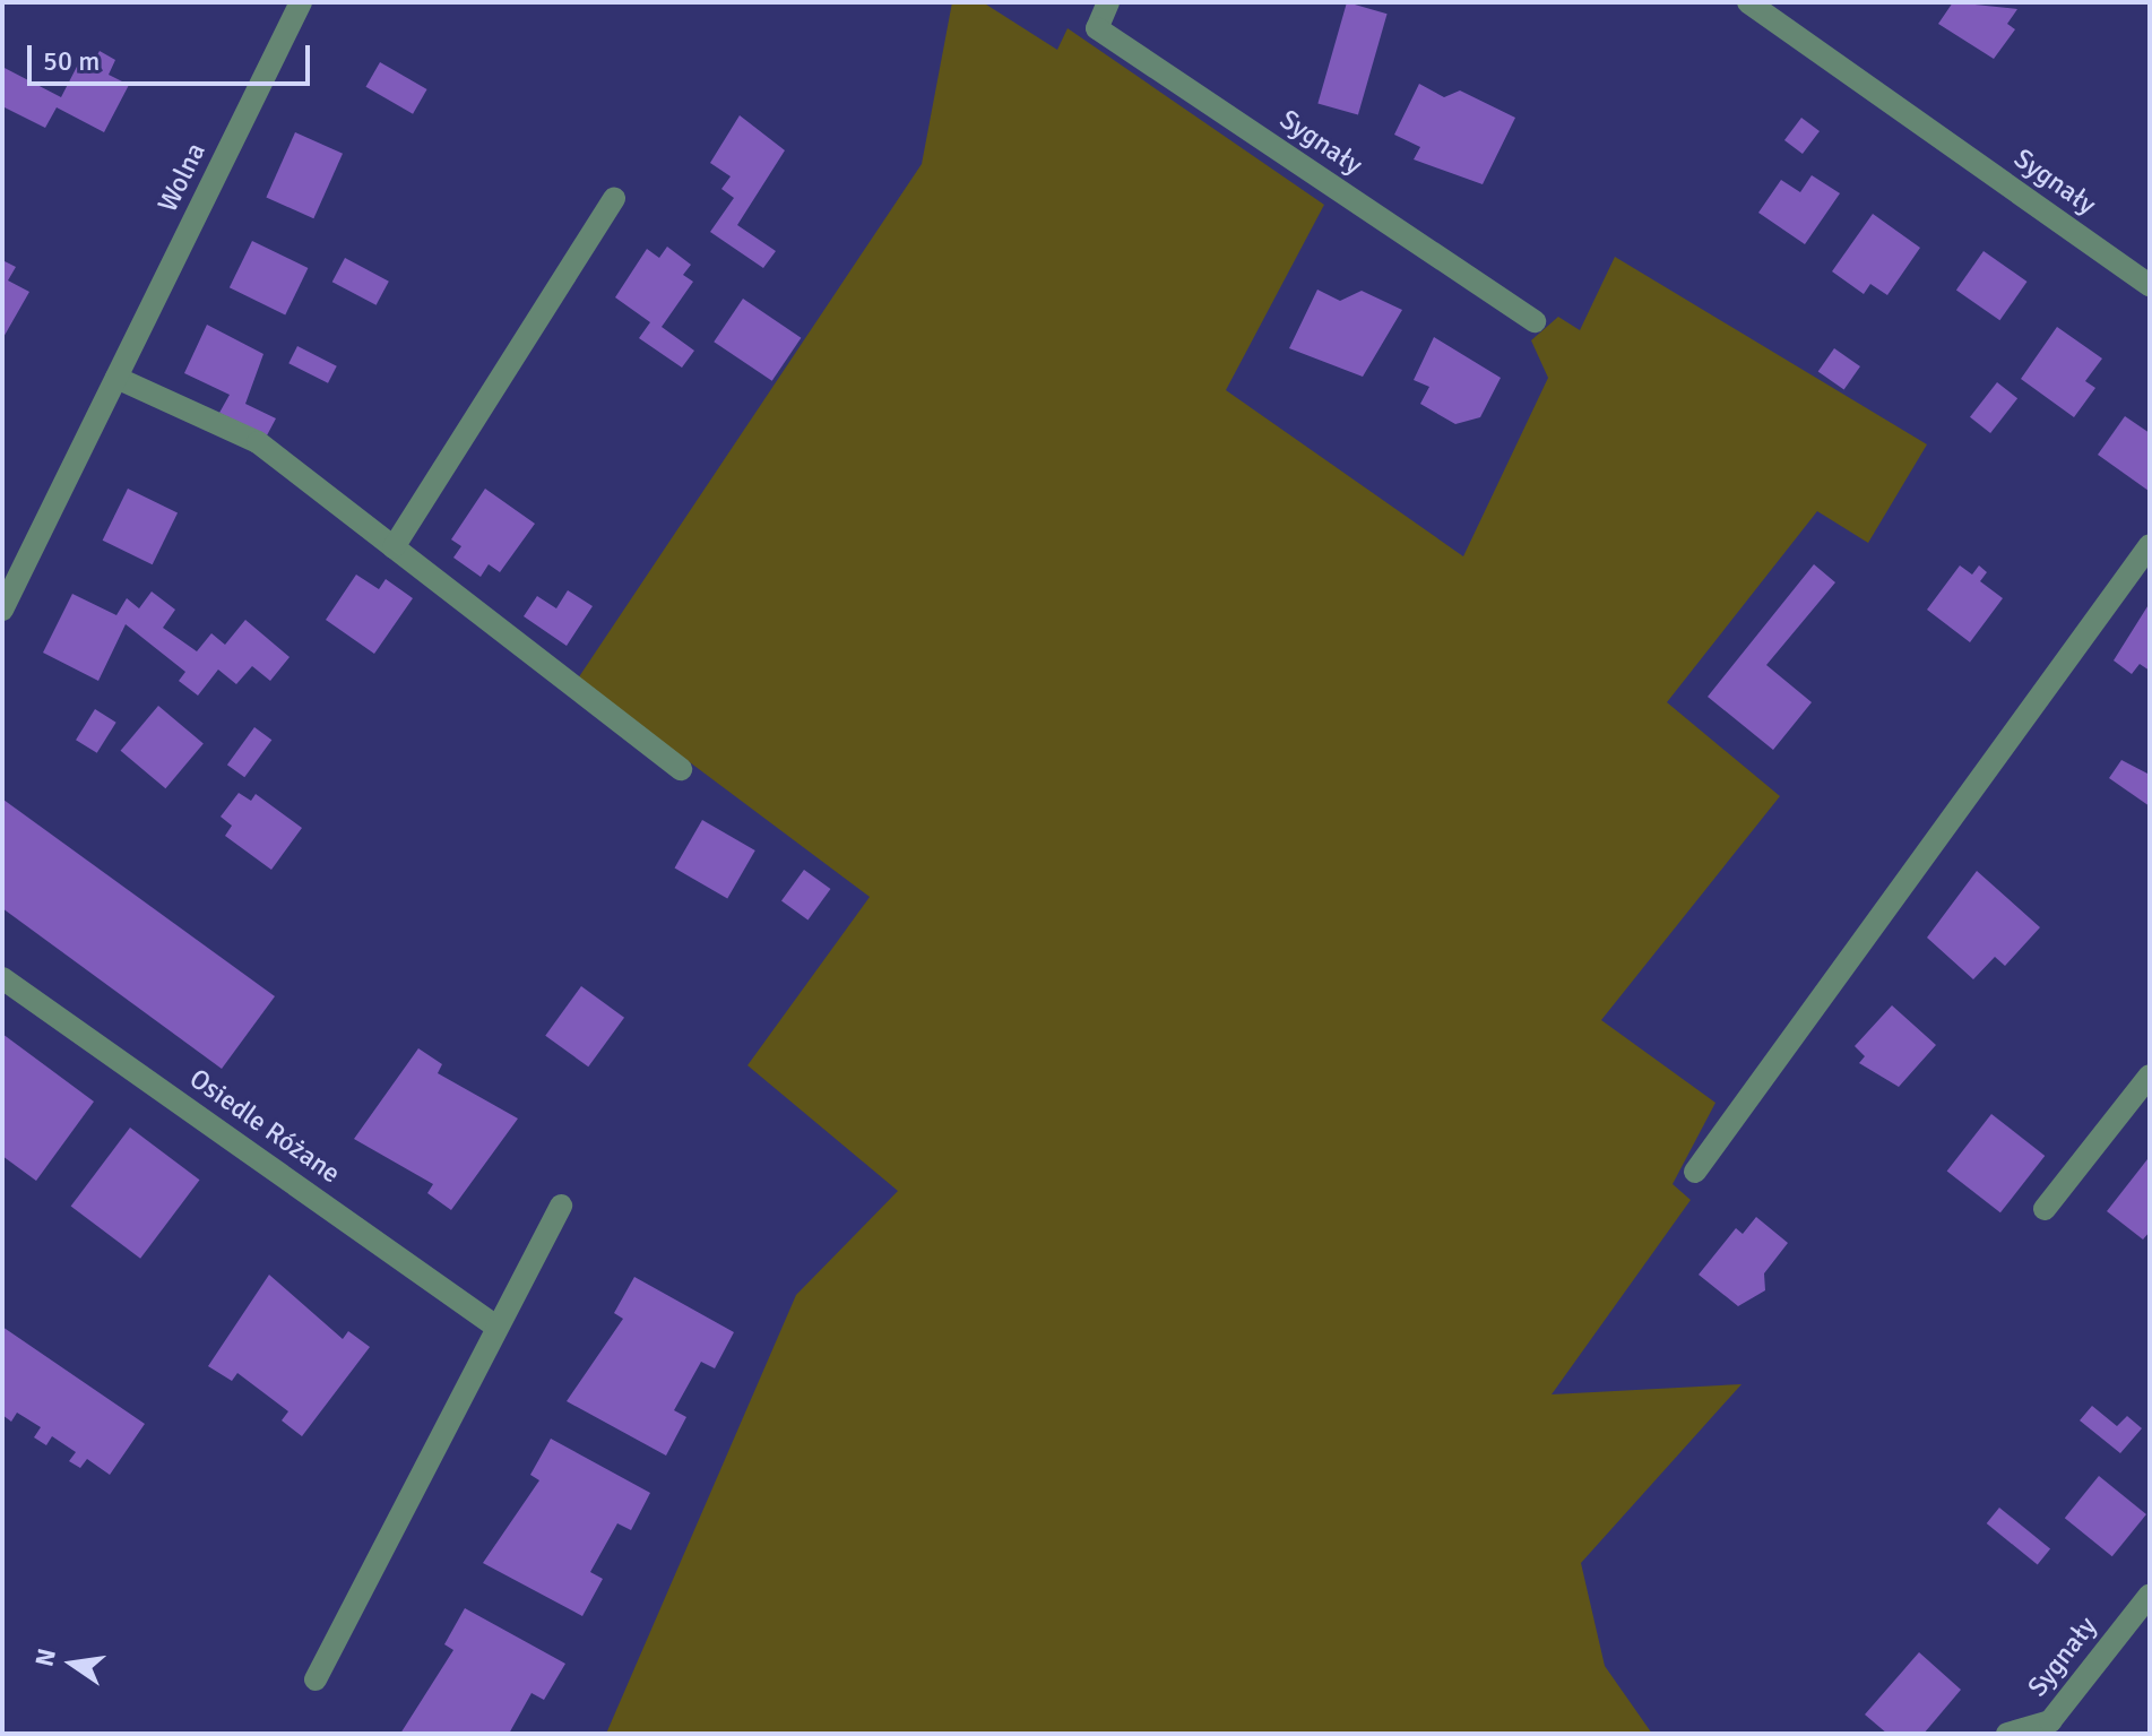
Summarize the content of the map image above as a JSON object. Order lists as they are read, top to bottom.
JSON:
{
  "streets": {
    "street": ["Sygnały", "Wolna", "Osiedle Różane"]
  },
  "scale_bar": "50 m",
  "north": "left"
}
